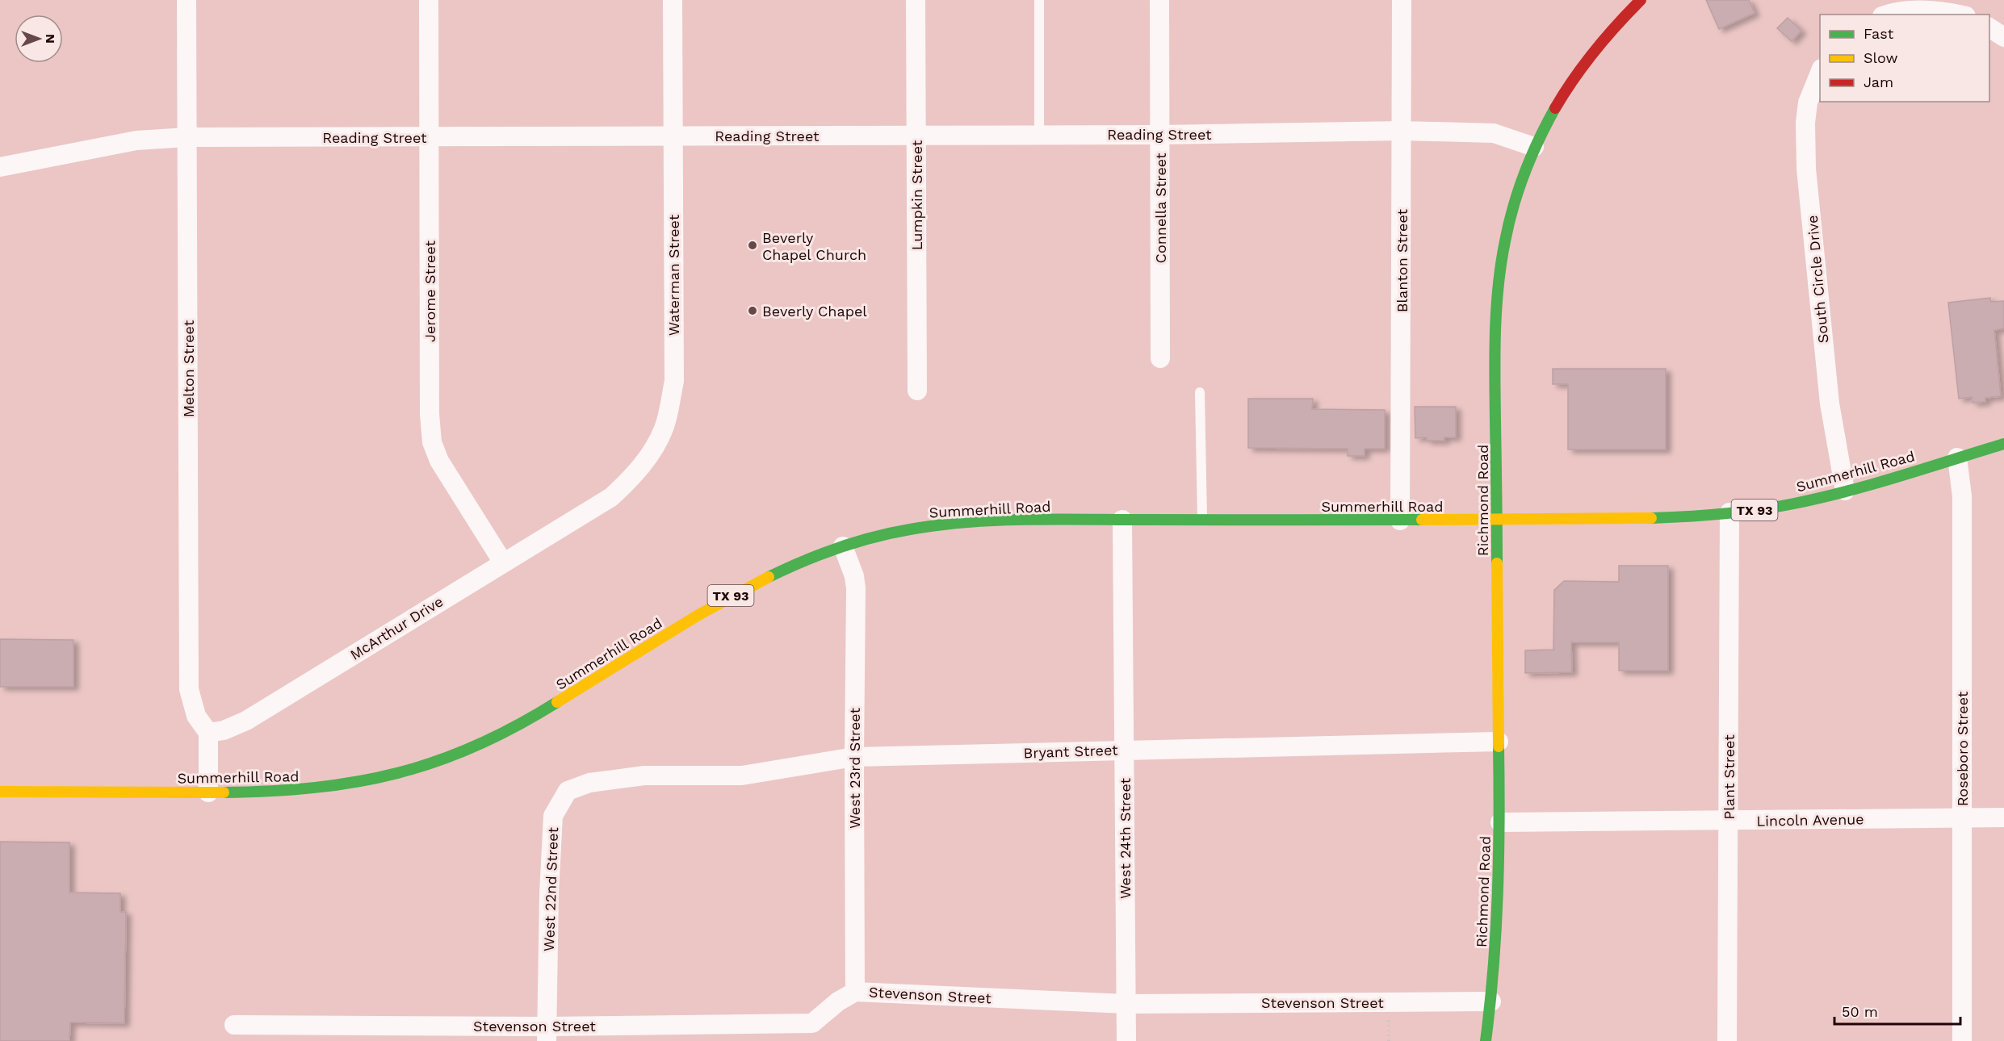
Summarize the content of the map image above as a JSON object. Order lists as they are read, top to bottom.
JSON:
{
  "streets": {
    "main road": ["Summerhill Road", "Richmond Road", "TX 93"],
    "street": [
      "Reading Street",
      "Lumpkin Street",
      "Connella Street",
      "Blanton Street",
      "Waterman Street",
      "South Circle Drive",
      "Jerome Street",
      "Melton Street",
      "McArthur Drive",
      "Roseboro Street",
      "Bryant Street",
      "West 23rd Street",
      "Plant Street",
      "Lincoln Avenue",
      "West 24th Street",
      "West 22nd Street",
      "Stevenson Street"
    ]
  },
  "crossings": [
    ["Reading Street", "Lumpkin Street"],
    ["Reading Street", "Connella Street"],
    ["Reading Street", "Blanton Street"],
    ["Reading Street", "Waterman Street"],
    ["Reading Street", "Jerome Street"],
    ["Reading Street", "Melton Street"],
    ["Reading Street", "Richmond Road"],
    ["Blanton Street", "Summerhill Road"],
    ["Waterman Street", "McArthur Drive"],
    ["South Circle Drive", "Summerhill Road"],
    ["Jerome Street", "McArthur Drive"],
    ["Melton Street", "McArthur Drive"],
    ["Summerhill Road", "Richmond Road"],
    ["Summerhill Road", "Roseboro Street"],
    ["Summerhill Road", "West 23rd Street"],
    ["Summerhill Road", "Plant Street"],
    ["Summerhill Road", "West 24th Street"],
    ["Richmond Road", "Bryant Street"],
    ["Richmond Road", "Lincoln Avenue"],
    ["Richmond Road", "Stevenson Street"],
    ["Roseboro Street", "Lincoln Avenue"],
    ["Bryant Street", "West 23rd Street"],
    ["Bryant Street", "West 24th Street"],
    ["Bryant Street", "West 22nd Street"],
    ["West 23rd Street", "Stevenson Street"],
    ["Plant Street", "Lincoln Avenue"],
    ["West 24th Street", "Stevenson Street"],
    ["West 22nd Street", "Stevenson Street"]
  ],
  "places": ["Beverly Chapel Church", "Beverly Chapel"],
  "legend": ["Fast", "Slow", "Jam"],
  "scale_bar": "50 m",
  "north": "right"
}
